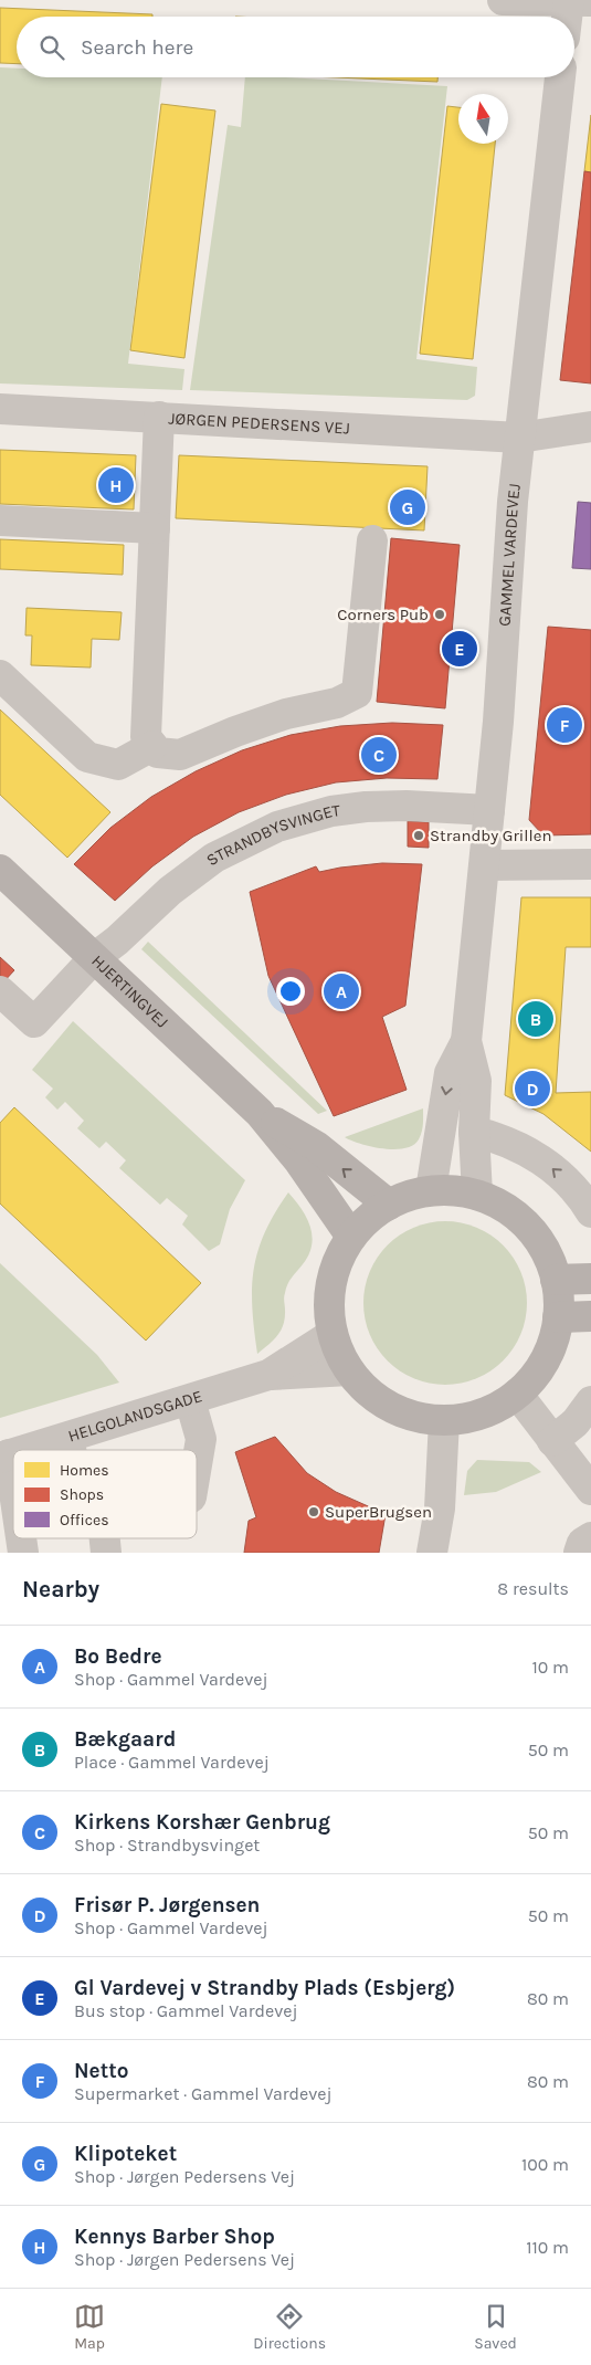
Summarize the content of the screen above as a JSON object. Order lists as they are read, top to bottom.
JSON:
{
  "streets": {
    "main road": ["HJERTINGVEJ"],
    "street": [
      "JØRGEN PEDERSENS VEJ",
      "GAMMEL VARDEVEJ",
      "STRANDBYSVINGET",
      "HELGOLANDSGADE"
    ]
  },
  "crossings": [
    ["JØRGEN PEDERSENS VEJ", "GAMMEL VARDEVEJ"],
    ["GAMMEL VARDEVEJ", "STRANDBYSVINGET"],
    ["STRANDBYSVINGET", "HJERTINGVEJ"]
  ],
  "places": ["Corners Pub", "Strandby Grillen", "SuperBrugsen"],
  "legend": ["Homes", "Shops", "Offices"],
  "north": "top",
  "page": {
    "search": "Search here",
    "pins": [
      "H",
      "G",
      "E",
      "F",
      "C",
      "A",
      "B",
      "D"
    ],
    "heading": ["Nearby", "8 results"],
    "list": [
      {
        "mark": "A",
        "name": "Bo Bedre",
        "note": "Shop · Gammel Vardevej",
        "value": "10 m"
      },
      {
        "mark": "B",
        "name": "Bækgaard",
        "note": "Place · Gammel Vardevej",
        "value": "50 m"
      },
      {
        "mark": "C",
        "name": "Kirkens Korshær Genbrug",
        "note": "Shop · Strandbysvinget",
        "value": "50 m"
      },
      {
        "mark": "D",
        "name": "Frisør P. Jørgensen",
        "note": "Shop · Gammel Vardevej",
        "value": "50 m"
      },
      {
        "mark": "E",
        "name": "Gl Vardevej v Strandby Plads (Esbjerg)",
        "note": "Bus stop · Gammel Vardevej",
        "value": "80 m"
      },
      {
        "mark": "F",
        "name": "Netto",
        "note": "Supermarket · Gammel Vardevej",
        "value": "80 m"
      },
      {
        "mark": "G",
        "name": "Klipoteket",
        "note": "Shop · Jørgen Pedersens Vej",
        "value": "100 m"
      },
      {
        "mark": "H",
        "name": "Kennys Barber Shop",
        "note": "Shop · Jørgen Pedersens Vej",
        "value": "110 m"
      }
    ],
    "nav": ["Map", "Directions", "Saved"]
  }
}
